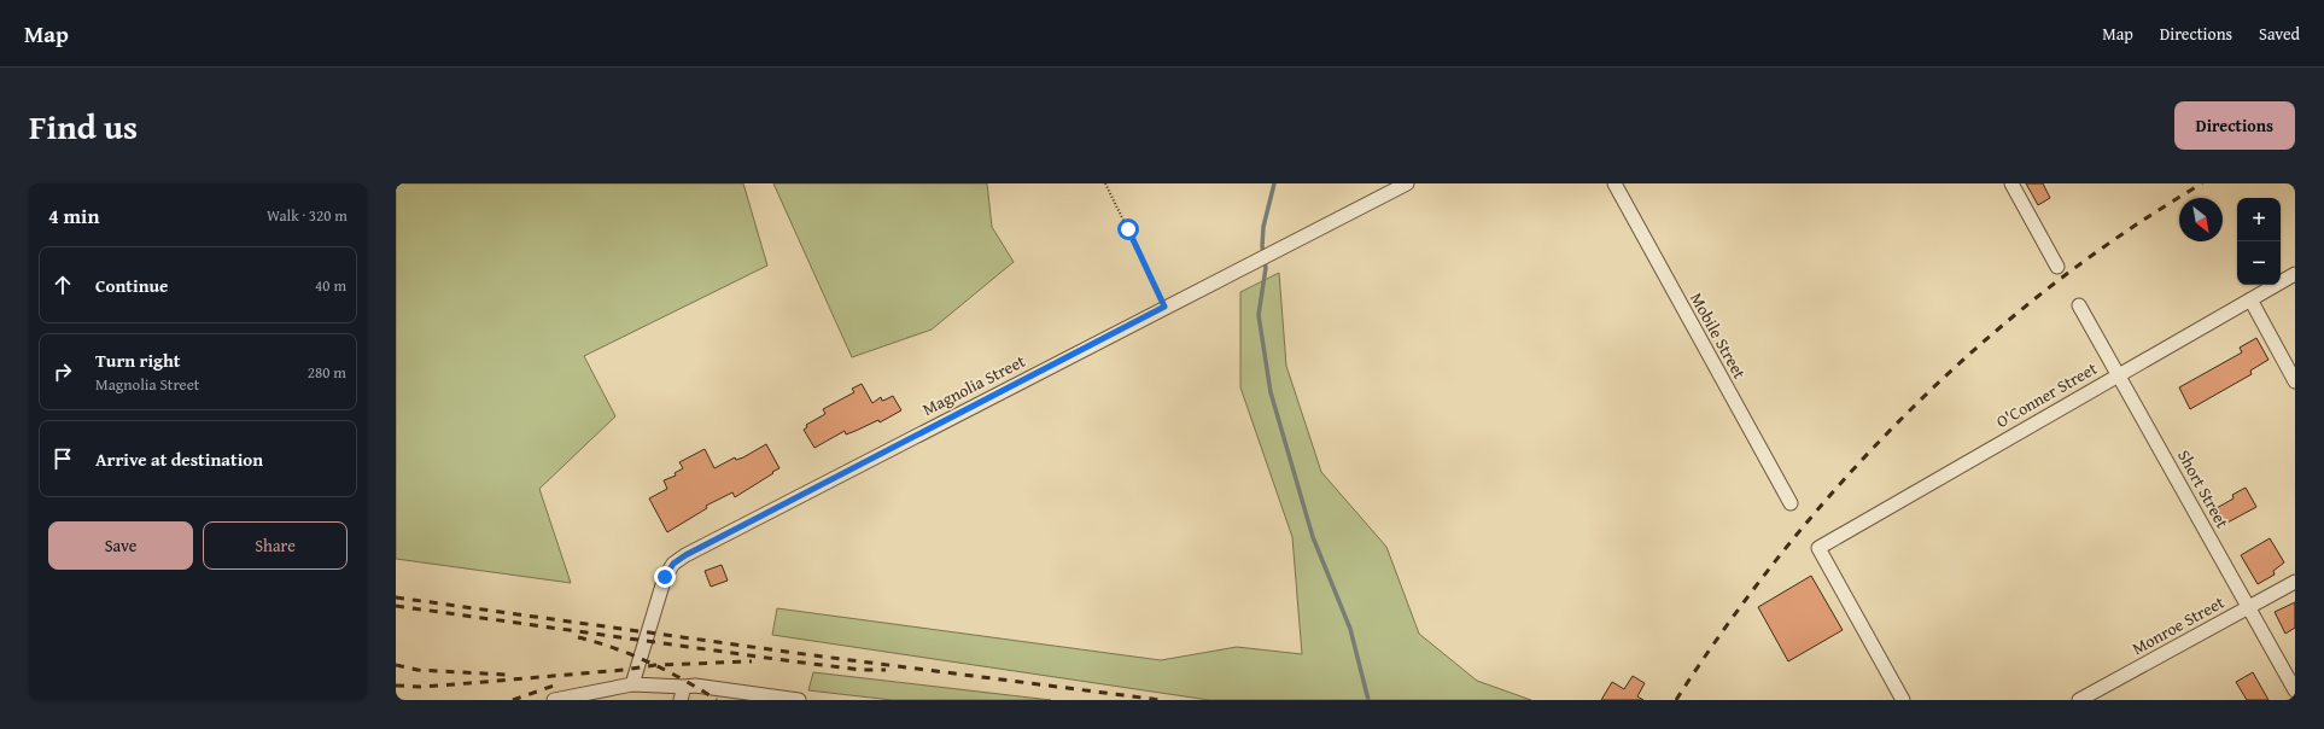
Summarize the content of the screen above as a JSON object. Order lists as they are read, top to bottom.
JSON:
{
  "streets": {
    "street": [
      "Mobile Street",
      "Magnolia Street",
      "O'Conner Street",
      "Short Street",
      "Monroe Street"
    ]
  },
  "crossings": [
    ["O'Conner Street", "Short Street"],
    ["Short Street", "Monroe Street"]
  ],
  "north": "bottom right",
  "page": {
    "header": "Map",
    "nav": ["Map", "Directions", "Saved"],
    "title": "Find us",
    "buttons": [
      "Directions",
      ["Save", "Share"]
    ],
    "heading": ["4 min", "Walk · 320 m"],
    "map_buttons": ["+", "−"],
    "list": [
      ["Continue", "40 m"],
      ["Turn right", "Magnolia Street", "280 m"],
      "Arrive at destination"
    ]
  }
}
